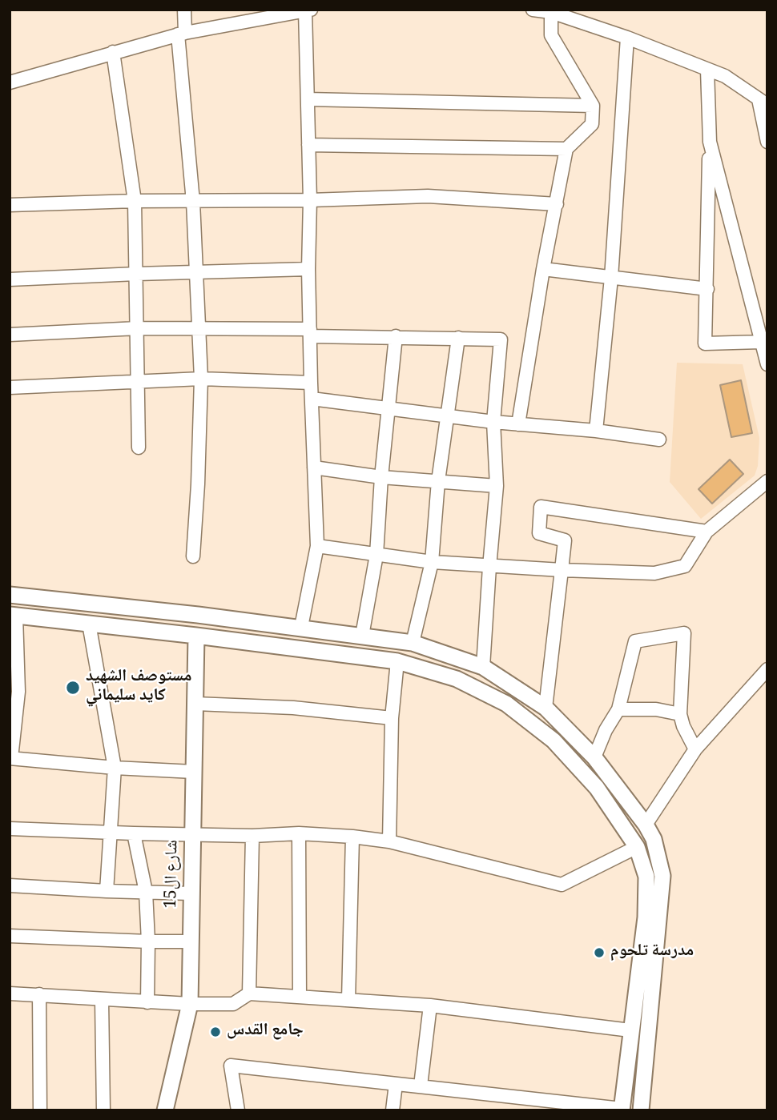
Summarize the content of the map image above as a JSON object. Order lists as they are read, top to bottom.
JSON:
{
  "streets": {
    "main road": ["شارع ال15"]
  },
  "places": ["مستوصف الشهيد كايد سليماني", "مدرسة تلحوم", "جامع القدس"]
}
